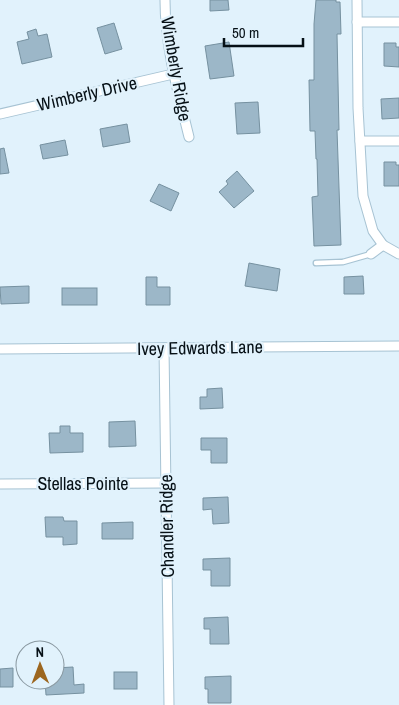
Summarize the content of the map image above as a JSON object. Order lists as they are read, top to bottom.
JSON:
{
  "streets": {
    "street": [
      "Wimberly Ridge",
      "Wimberly Drive",
      "Ivey Edwards Lane",
      "Stellas Pointe",
      "Chandler Ridge"
    ]
  },
  "crossings": [
    ["Wimberly Ridge", "Wimberly Drive"],
    ["Ivey Edwards Lane", "Chandler Ridge"],
    ["Stellas Pointe", "Chandler Ridge"]
  ],
  "scale_bar": "50 m",
  "north": "top"
}
